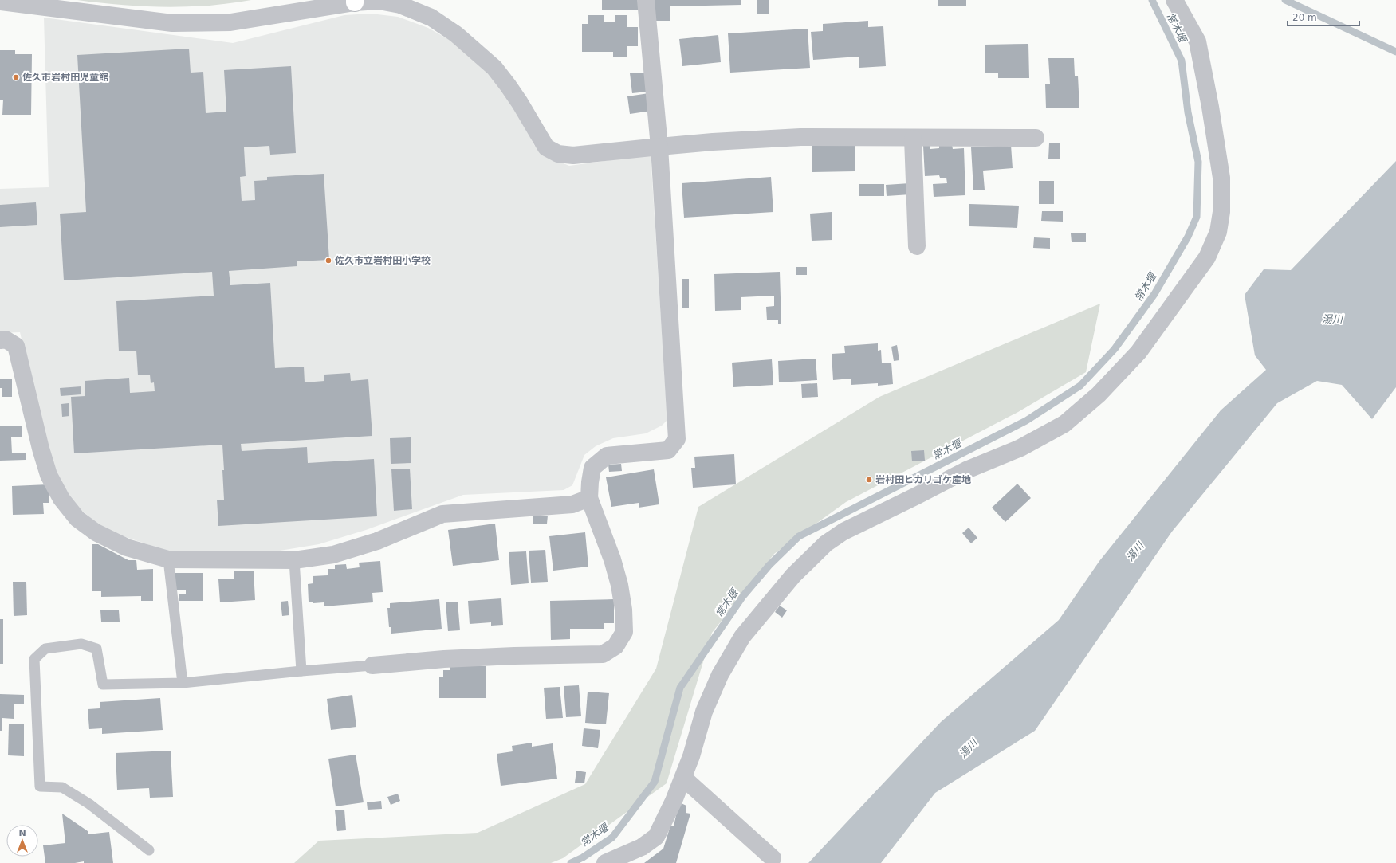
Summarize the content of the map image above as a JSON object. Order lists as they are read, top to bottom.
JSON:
{
  "water": ["常木堰", "湯川"],
  "places": ["佐久市岩村田児童館", "佐久市立岩村田小学校", "岩村田ヒカリゴケ産地"],
  "scale_bar": "20 m",
  "north": "top"
}
